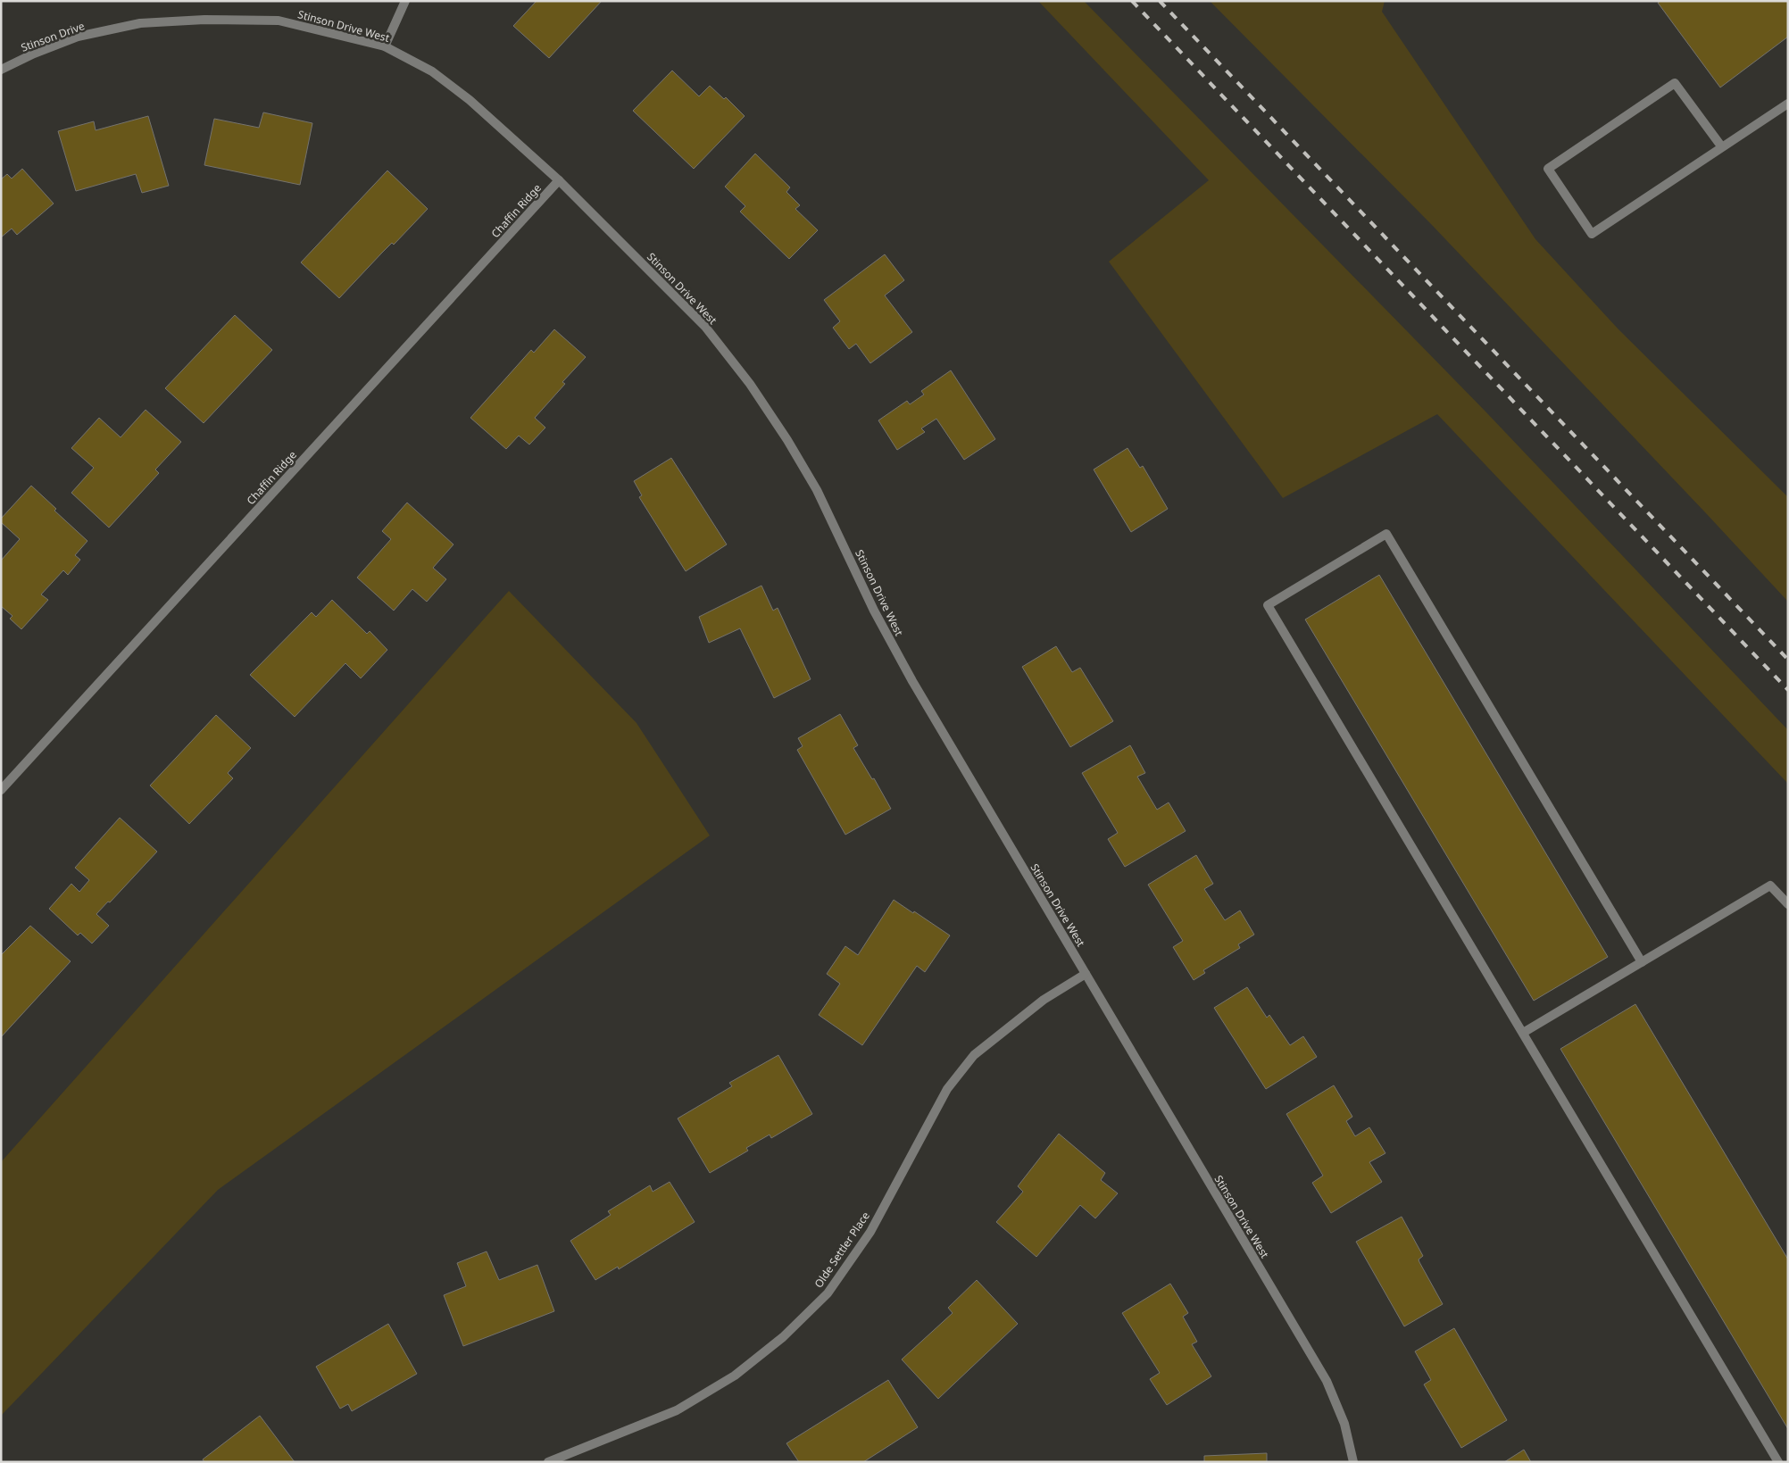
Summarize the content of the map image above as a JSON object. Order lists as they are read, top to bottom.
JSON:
{
  "streets": {
    "street": [
      "Stinson Drive West",
      "Stinson Drive",
      "Chaffin Ridge",
      "Olde Settler Place"
    ]
  },
  "crossings": [
    ["Stinson Drive West", "Stinson Drive"],
    ["Stinson Drive West", "Chaffin Ridge"],
    ["Stinson Drive West", "Olde Settler Place"]
  ]
}
